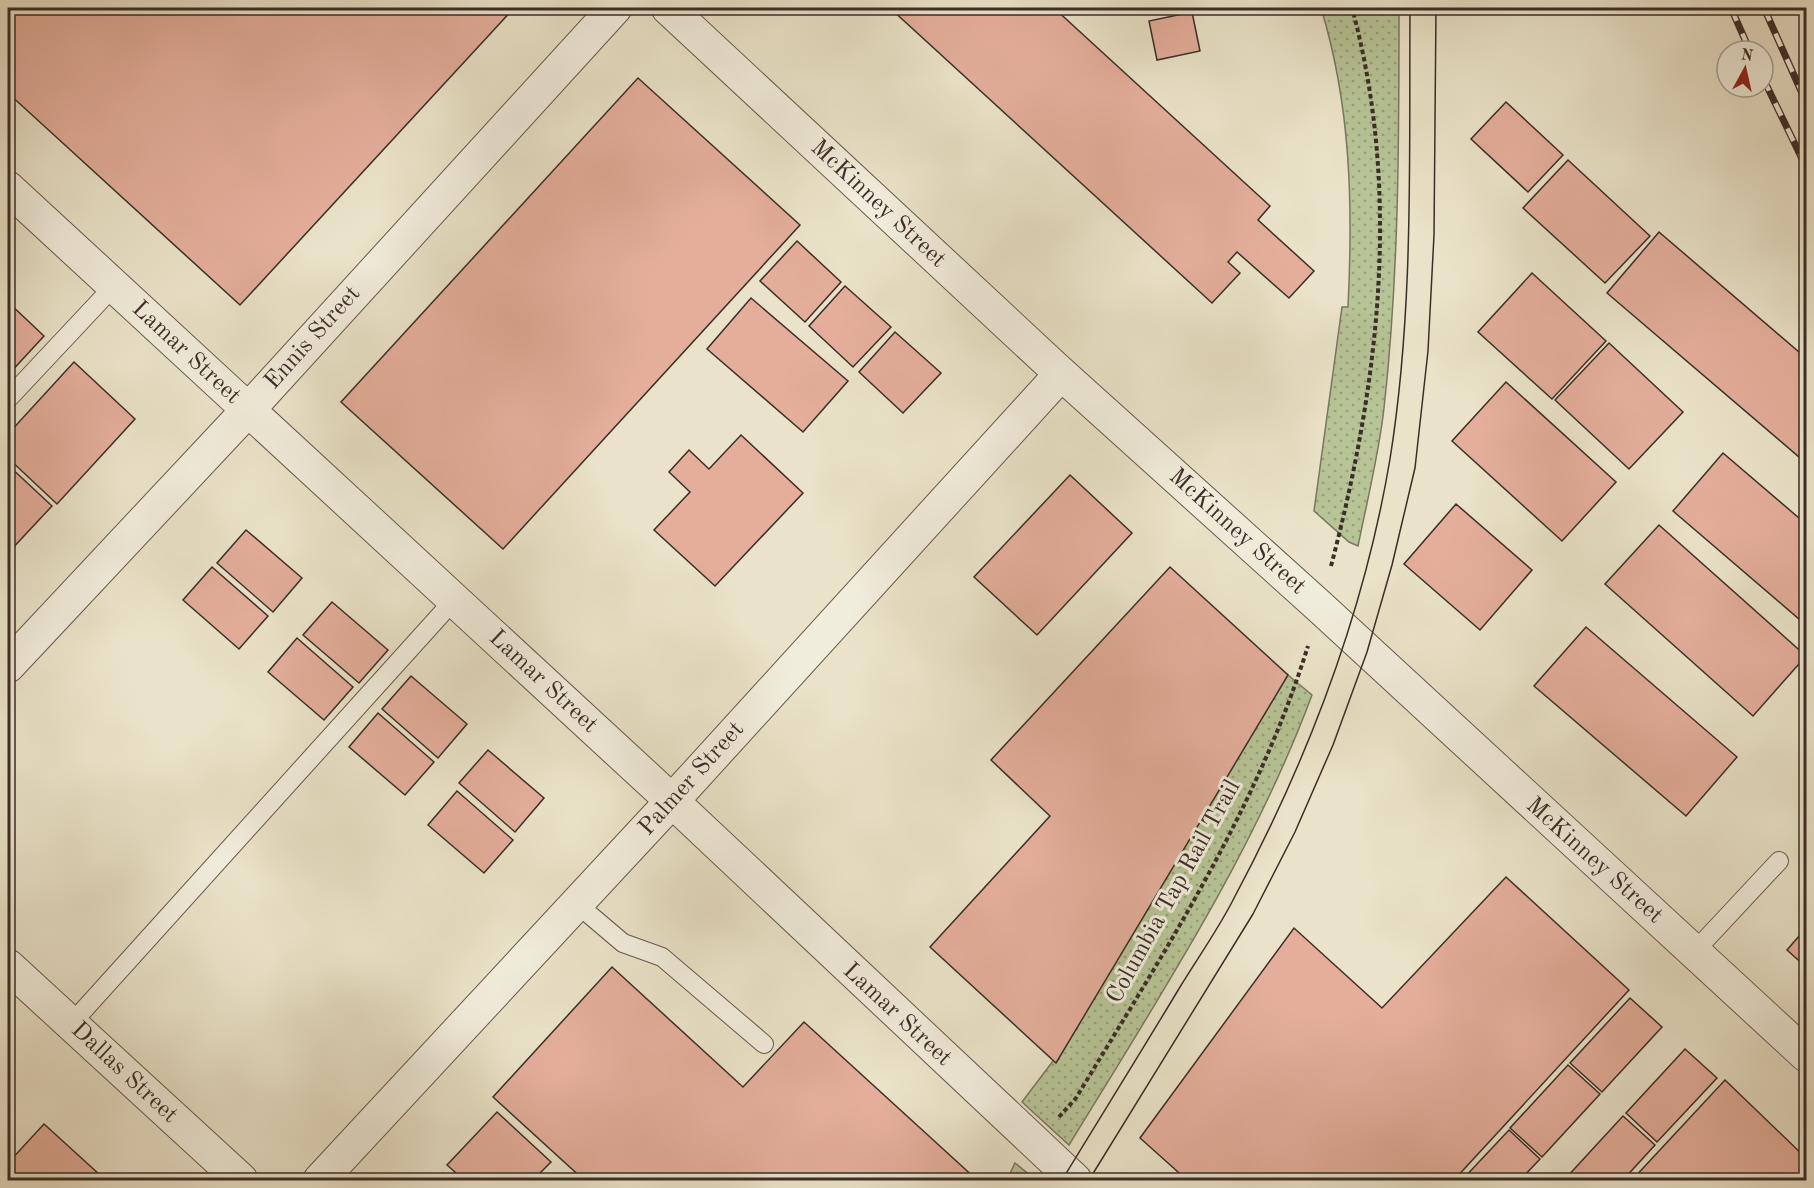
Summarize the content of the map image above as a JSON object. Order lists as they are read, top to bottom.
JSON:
{
  "streets": {
    "street": [
      "McKinney Street",
      "Ennis Street",
      "Lamar Street",
      "Palmer Street",
      "Dallas Street"
    ],
    "path": ["Columbia Tap Rail Trail"]
  },
  "crossings": [
    ["McKinney Street", "Palmer Street"],
    ["Ennis Street", "Lamar Street"],
    ["Lamar Street", "Palmer Street"]
  ],
  "north": "top"
}
